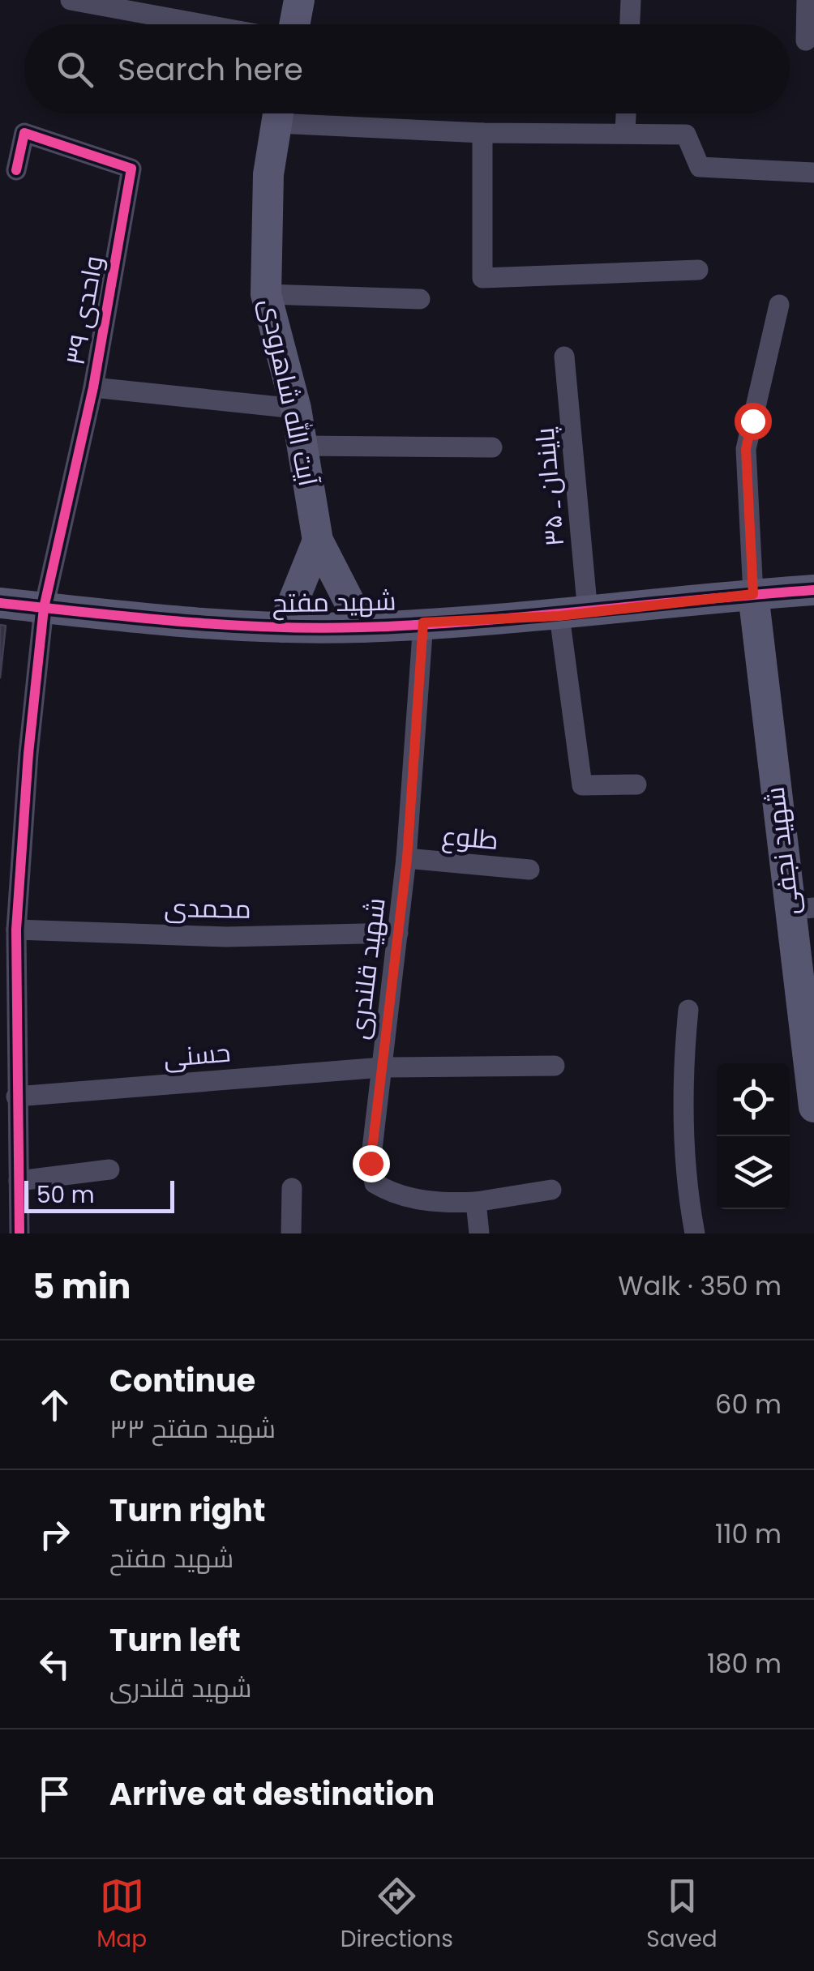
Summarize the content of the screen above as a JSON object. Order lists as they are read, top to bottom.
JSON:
{
  "streets": {
    "street": [
      "واحدی ۳۹",
      "آیت الله شاهرودی",
      "پایندان ـ ۳۵",
      "شهید مفتح",
      "طلوع",
      "شهید نجفی",
      "محمدی",
      "شهید قلندری",
      "حسنی"
    ]
  },
  "crossings": [
    ["واحدی ۳۹", "شهید مفتح"],
    ["واحدی ۳۹", "محمدی"],
    ["واحدی ۳۹", "حسنی"],
    ["پایندان ـ ۳۵", "شهید مفتح"],
    ["شهید مفتح", "شهید نجفی"],
    ["شهید مفتح", "شهید قلندری"],
    ["طلوع", "شهید قلندری"],
    ["محمدی", "شهید قلندری"],
    ["شهید قلندری", "حسنی"]
  ],
  "scale_bar": "50 m",
  "page": {
    "search": "Search here",
    "scale": "50 m",
    "heading": ["5 min", "Walk · 350 m"],
    "list": [
      ["Continue", "شهید مفتح ۳۳", "60 m"],
      ["Turn right", "شهید مفتح", "110 m"],
      ["Turn left", "شهید قلندری", "180 m"],
      "Arrive at destination"
    ],
    "nav": ["Map", "Directions", "Saved"]
  }
}
